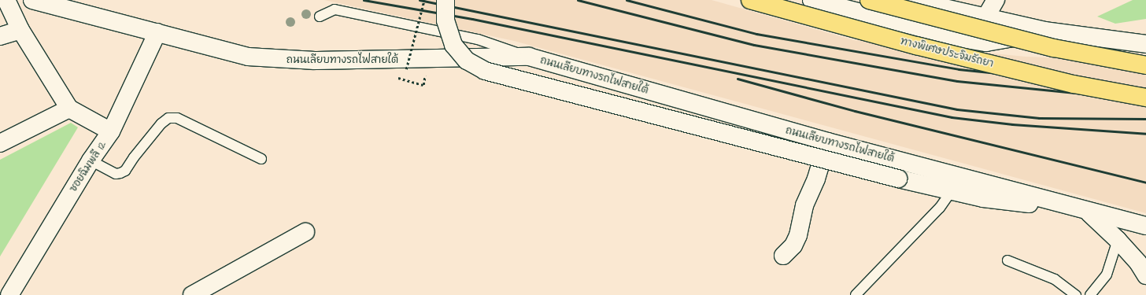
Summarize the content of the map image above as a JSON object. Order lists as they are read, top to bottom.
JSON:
{
  "streets": {
    "highway": ["ทางพิเศษประจิมรัถยา"],
    "main road": ["ถนนเลียบทางรถไฟสายใต้", "ซอยฉิมพลี 12"]
  },
  "crossings": [
    ["ถนนเลียบทางรถไฟสายใต้", "ซอยฉิมพลี 12"]
  ]
}
